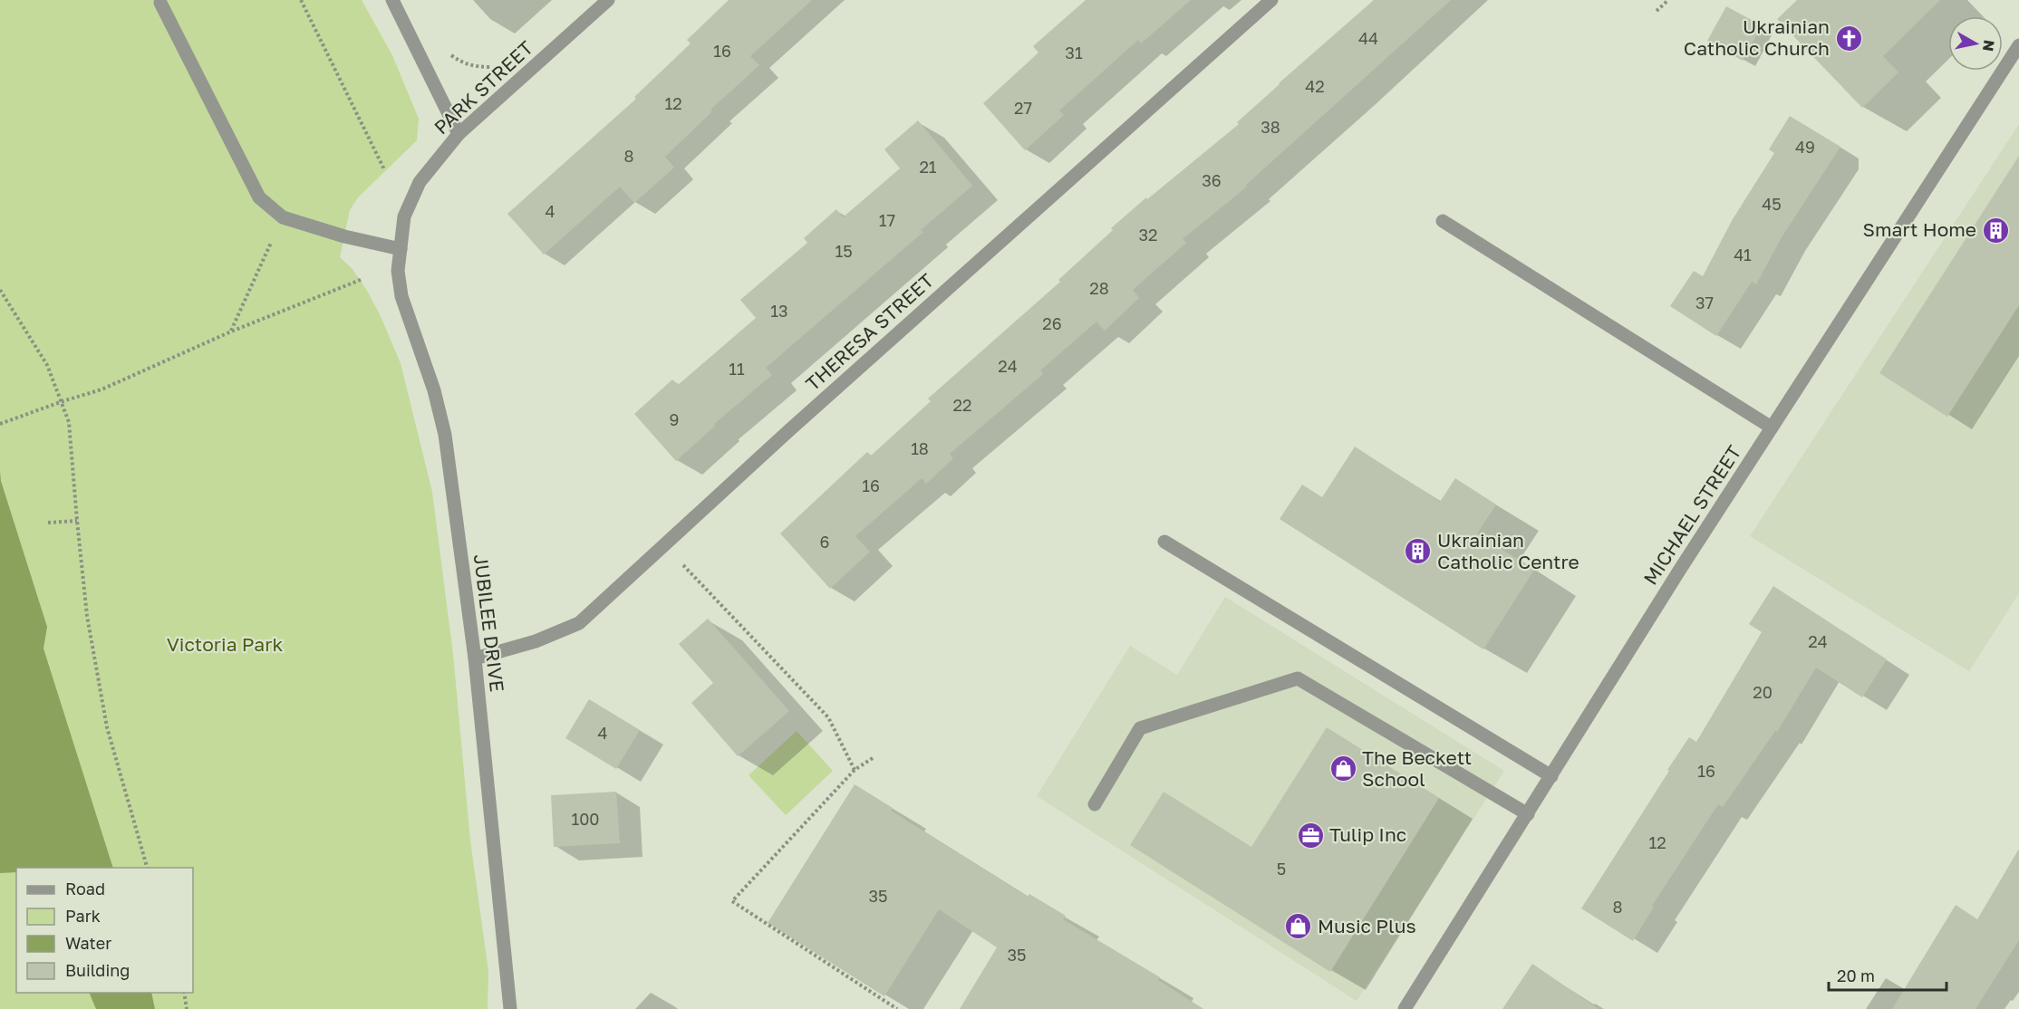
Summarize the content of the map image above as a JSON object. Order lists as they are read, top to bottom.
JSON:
{
  "streets": {
    "street": [
      "PARK STREET",
      "THERESA STREET",
      "MICHAEL STREET",
      "JUBILEE DRIVE"
    ]
  },
  "crossings": [
    ["PARK STREET", "JUBILEE DRIVE"],
    ["THERESA STREET", "JUBILEE DRIVE"]
  ],
  "parks": ["Victoria Park"],
  "places": {
    "church": ["Ukrainian Catholic Church"],
    "building": ["Smart Home", "Ukrainian Catholic Centre"],
    "shop": ["The Beckett School", "Music Plus"],
    "office": ["Tulip Inc"]
  },
  "house_numbers": [
    "44",
    "16",
    "31",
    "42",
    "12",
    "27",
    "38",
    "49",
    "8",
    "21",
    "36",
    "45",
    "4",
    "17",
    "32",
    "15",
    "41",
    "28",
    "37",
    "13",
    "26",
    "24",
    "11",
    "22",
    "9",
    "18",
    "16",
    "6",
    "24",
    "20",
    "4",
    "16",
    "100",
    "12",
    "5",
    "35",
    "8",
    "35"
  ],
  "legend": [
    "Road",
    "Park",
    "Water",
    "Building"
  ],
  "scale_bar": "20 m",
  "north": "right"
}
